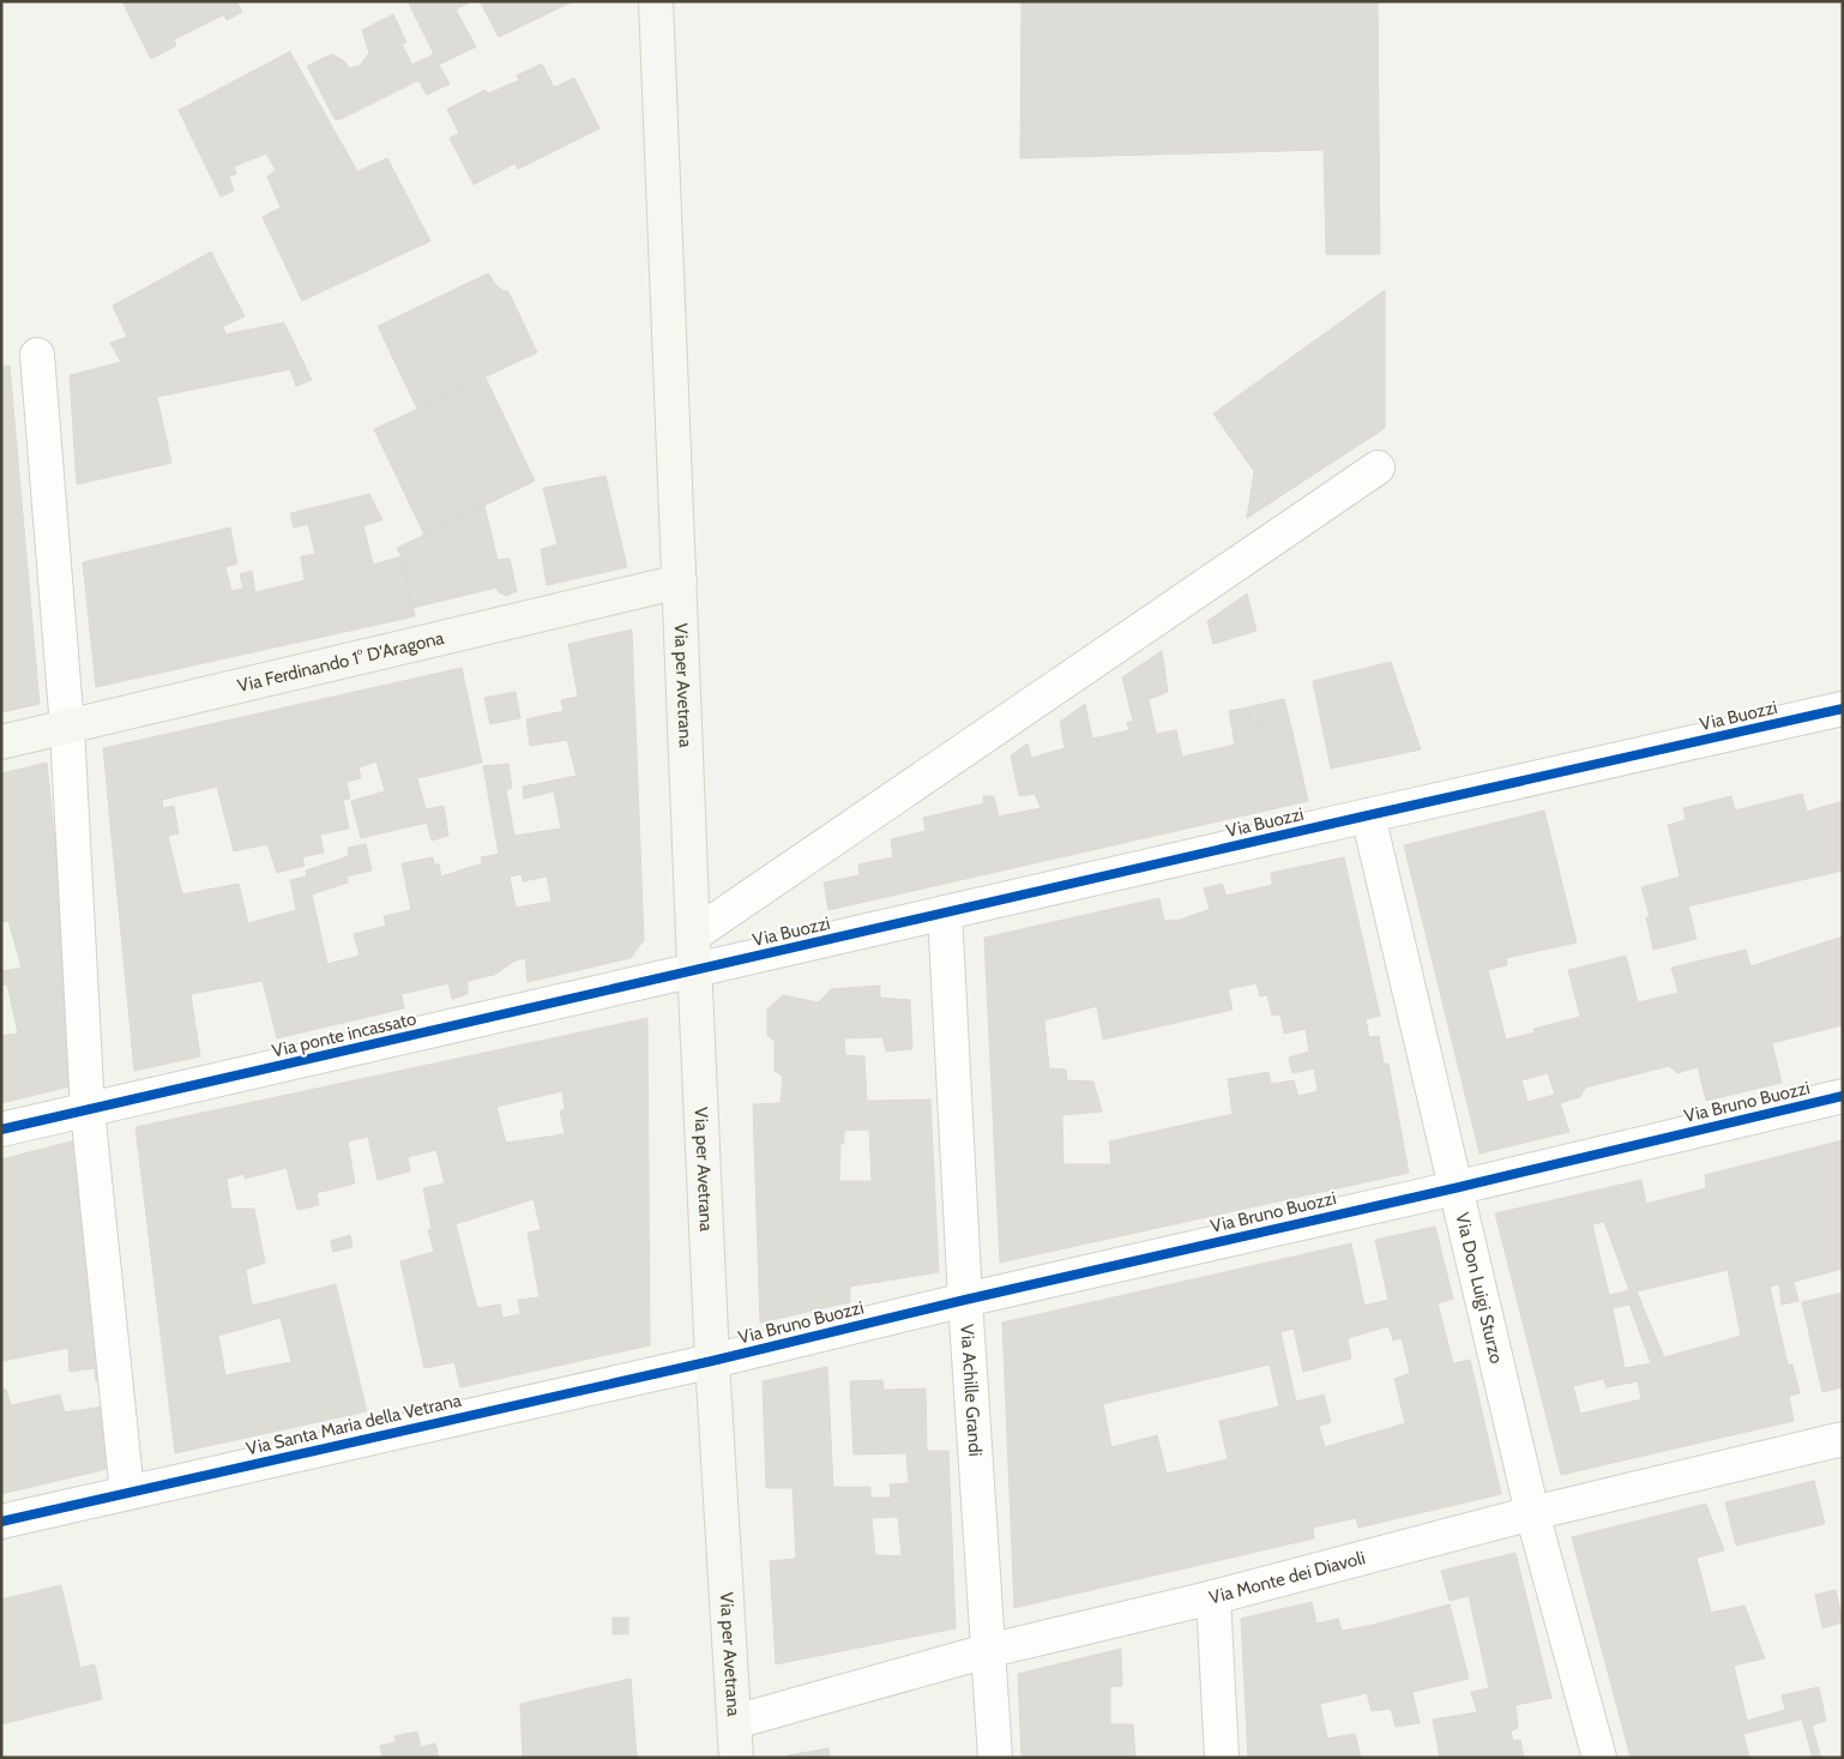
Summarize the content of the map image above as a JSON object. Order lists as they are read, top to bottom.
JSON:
{
  "streets": {
    "street": [
      "Via Ferdinando 1° D'Aragona",
      "Via per Avetrana",
      "Via Buozzi",
      "Via ponte incassato",
      "Via Bruno Buozzi",
      "Via Don Luigi Sturzo",
      "Via Achille Grandi",
      "Via Santa Maria della Vetrana",
      "Via Monte dei Diavoli"
    ]
  },
  "crossings": [
    ["Via Ferdinando 1° D'Aragona", "Via per Avetrana"],
    ["Via per Avetrana", "Via Buozzi"],
    ["Via per Avetrana", "Via ponte incassato"],
    ["Via per Avetrana", "Via Bruno Buozzi"],
    ["Via per Avetrana", "Via Santa Maria della Vetrana"],
    ["Via per Avetrana", "Via Monte dei Diavoli"],
    ["Via Buozzi", "Via ponte incassato"],
    ["Via Buozzi", "Via Don Luigi Sturzo"],
    ["Via Buozzi", "Via Achille Grandi"],
    ["Via Bruno Buozzi", "Via Don Luigi Sturzo"],
    ["Via Bruno Buozzi", "Via Achille Grandi"],
    ["Via Bruno Buozzi", "Via Santa Maria della Vetrana"],
    ["Via Don Luigi Sturzo", "Via Monte dei Diavoli"],
    ["Via Achille Grandi", "Via Monte dei Diavoli"]
  ]
}
